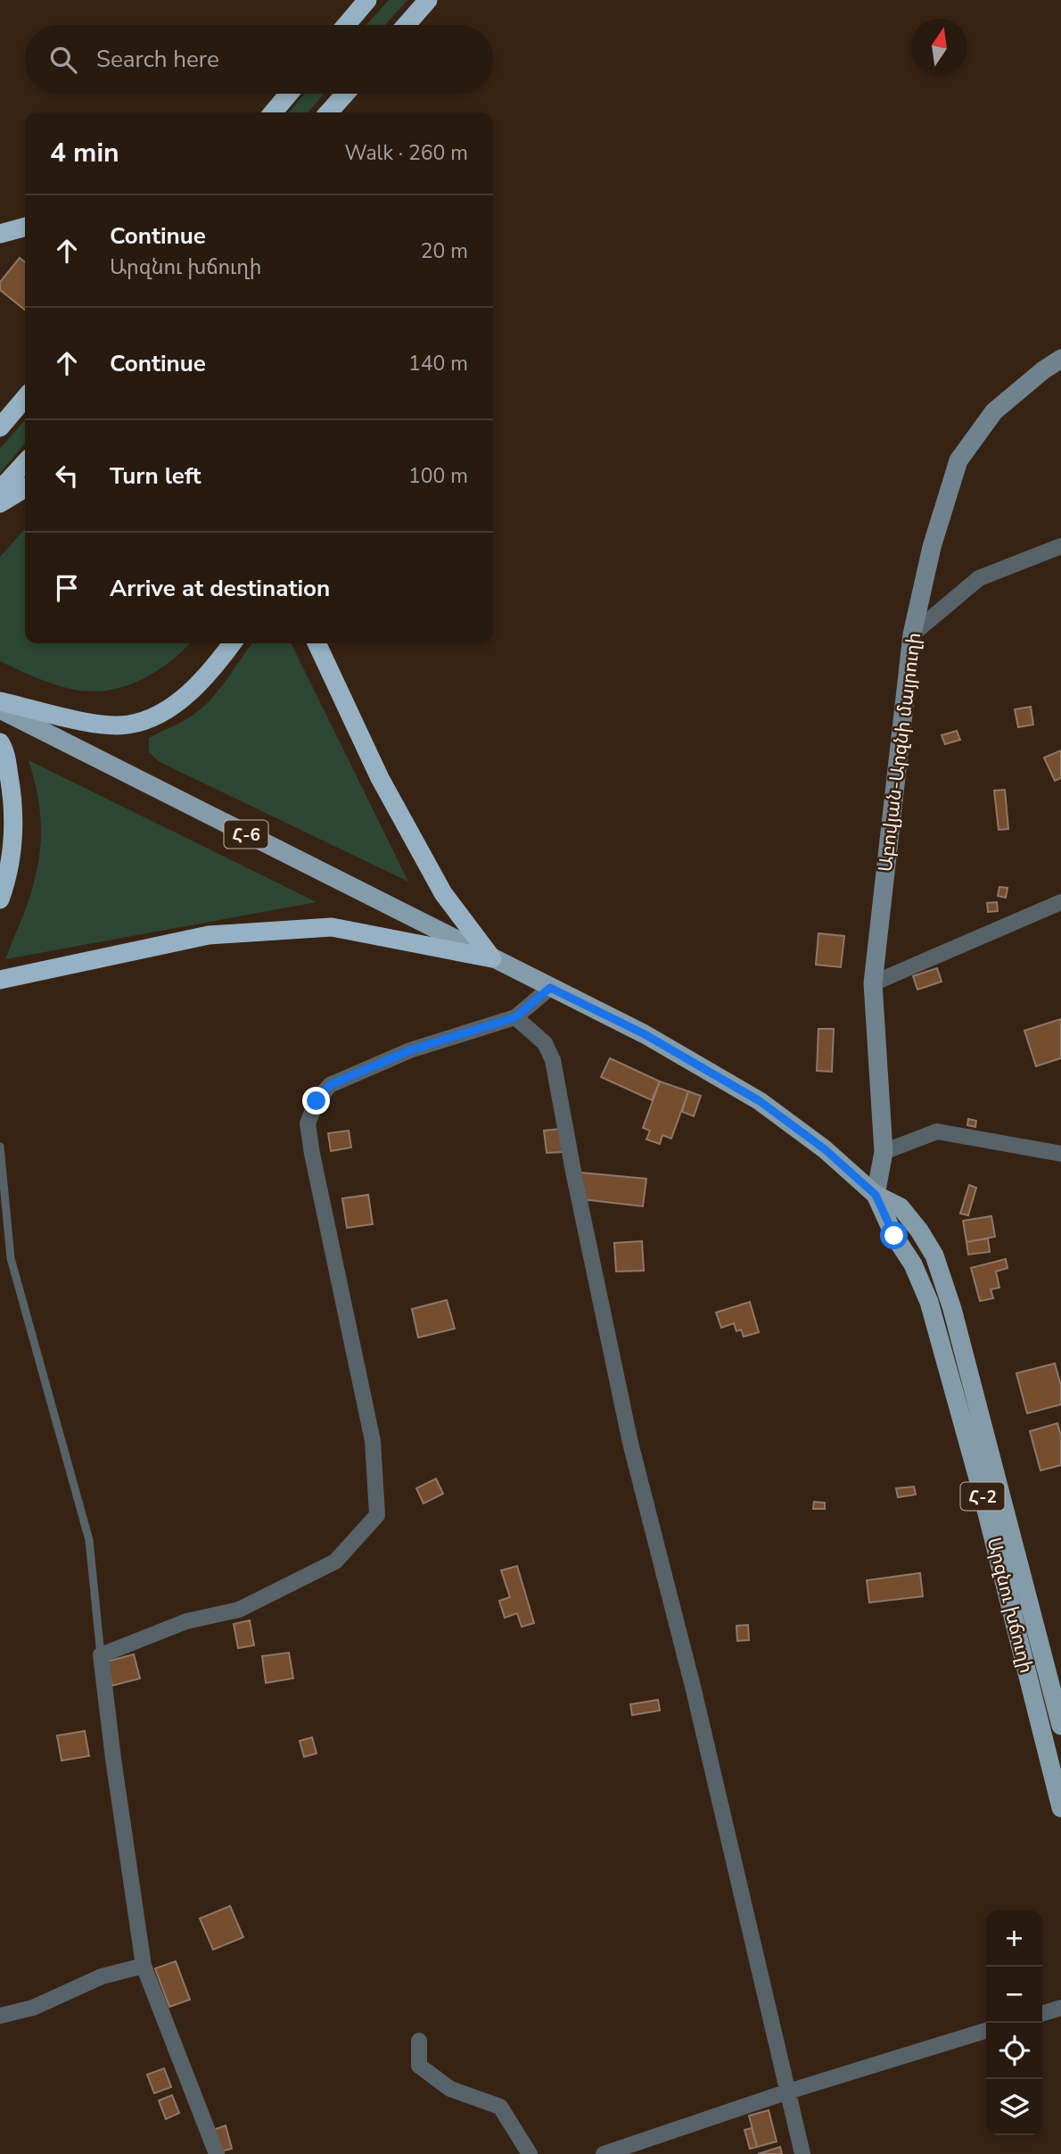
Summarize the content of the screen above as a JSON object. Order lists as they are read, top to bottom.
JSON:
{
  "streets": {
    "main road": [
      "Աբովյան-Արզնի մայրուղի",
      "Հ-6",
      "Հ-2",
      "Արզնու խճուղի"
    ]
  },
  "crossings": [
    ["Աբովյան-Արզնի մայրուղի", "Հ-6"],
    ["Աբովյան-Արզնի մայրուղի", "Հ-2"],
    ["Աբովյան-Արզնի մայրուղի", "Արզնու խճուղի"],
    ["Հ-6", "Հ-2"],
    ["Հ-6", "Արզնու խճուղի"],
    ["Հ-2", "Արզնու խճուղի"]
  ],
  "north": "top",
  "page": {
    "search": "Search here",
    "heading": ["4 min", "Walk · 260 m"],
    "list": [
      ["Continue", "Արզնու խճուղի", "20 m"],
      ["Continue", "140 m"],
      ["Turn left", "100 m"],
      "Arrive at destination"
    ],
    "map_buttons": ["+", "−"]
  }
}
